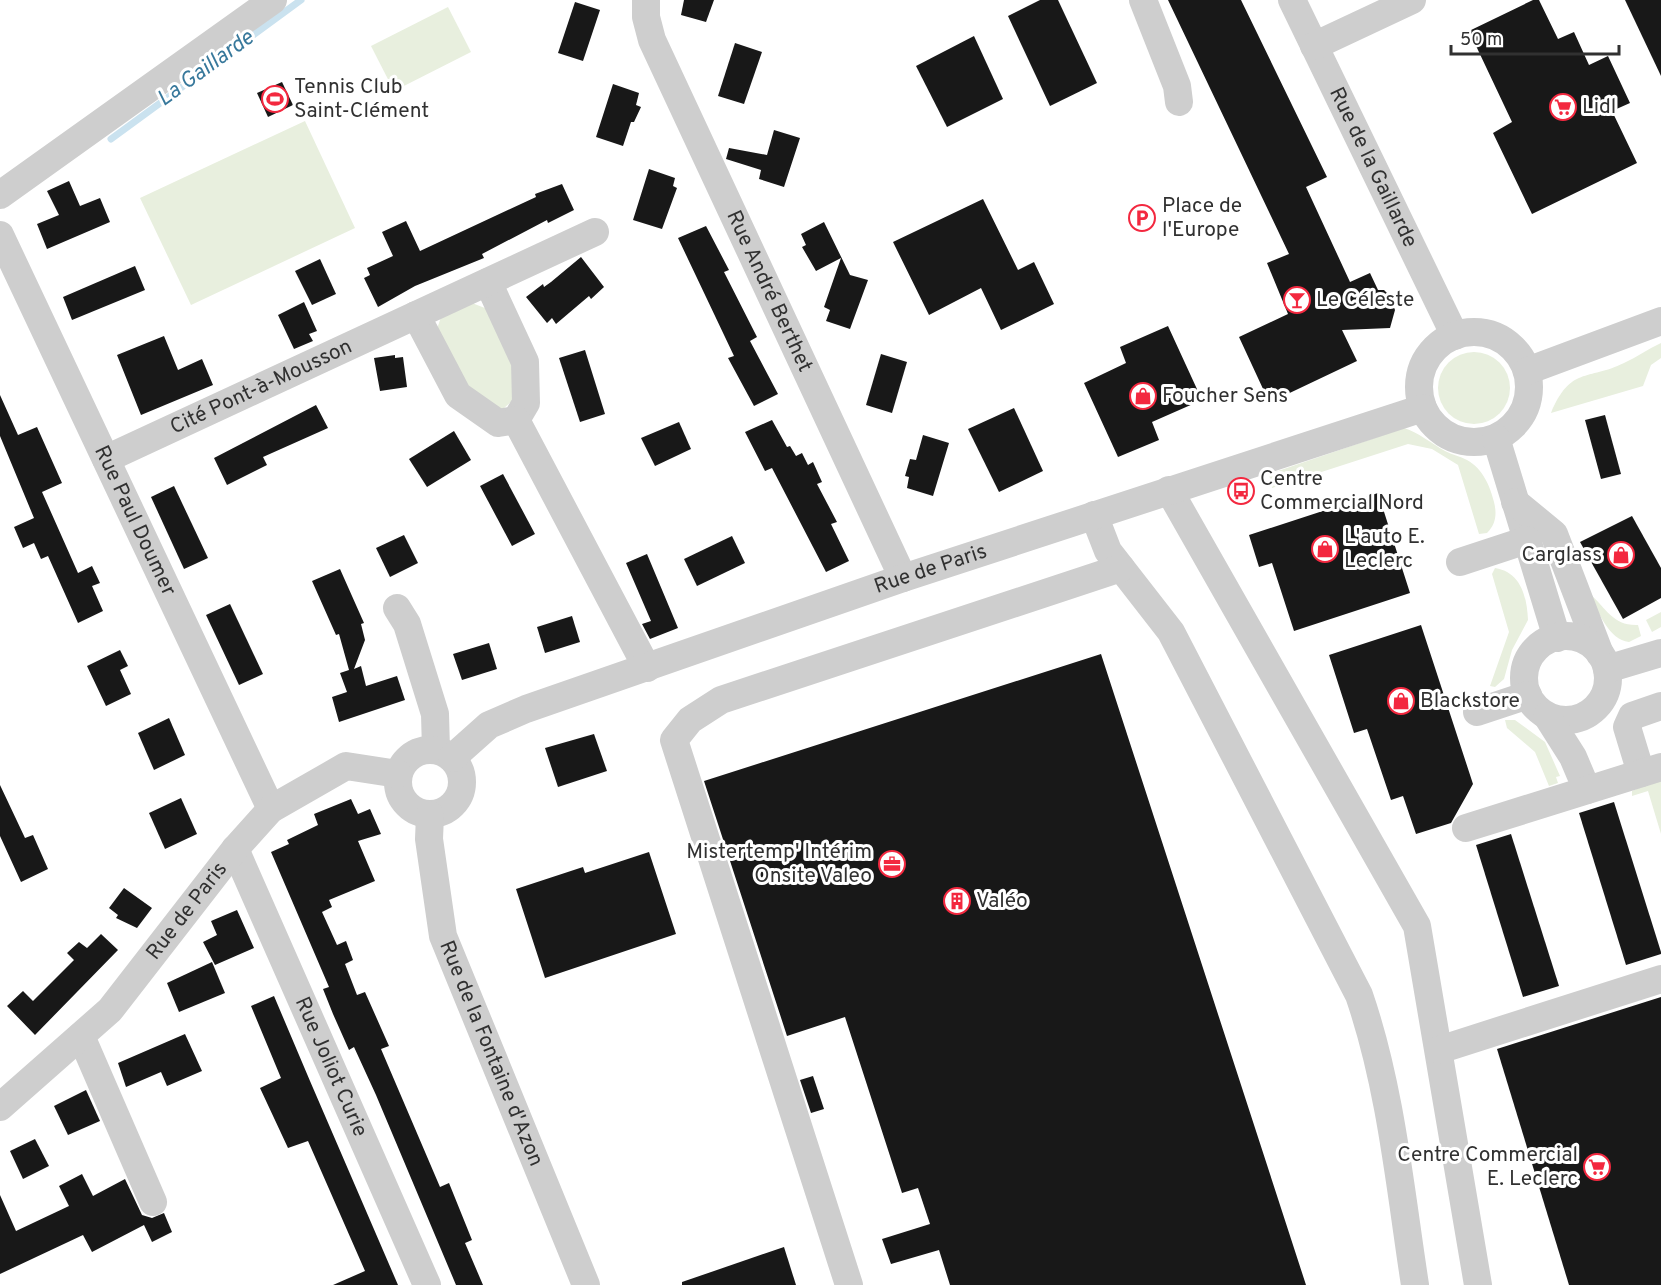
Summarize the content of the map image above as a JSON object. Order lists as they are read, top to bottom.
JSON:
{
  "streets": {
    "street": [
      "Rue de la Gaillarde",
      "Rue André Berthet",
      "Cité Pont-à-Mousson",
      "Rue Paul Doumer",
      "Rue de Paris",
      "Rue de la Fontaine d'Azon",
      "Rue Joliot Curie"
    ]
  },
  "crossings": [
    ["Rue André Berthet", "Rue de Paris"],
    ["Cité Pont-à-Mousson", "Rue Paul Doumer"],
    ["Rue Paul Doumer", "Rue de Paris"],
    ["Rue de Paris", "Rue de la Fontaine d'Azon"],
    ["Rue de Paris", "Rue Joliot Curie"]
  ],
  "water": ["La Gaillarde"],
  "places": {
    "sports": ["Tennis Club Saint-Clément"],
    "supermarket": ["Lidl", "Centre Commercial E. Leclerc"],
    "parking": ["Place de l'Europe"],
    "bar": ["Le Céleste"],
    "shop": [
      "Foucher Sens",
      "L'auto E. Leclerc",
      "Carglass",
      "Blackstore"
    ],
    "bus stop": ["Centre Commercial Nord"],
    "office": ["Mistertemp' Intérim Onsite Valeo"],
    "building": ["Valéo"]
  },
  "scale_bar": "50 m"
}
